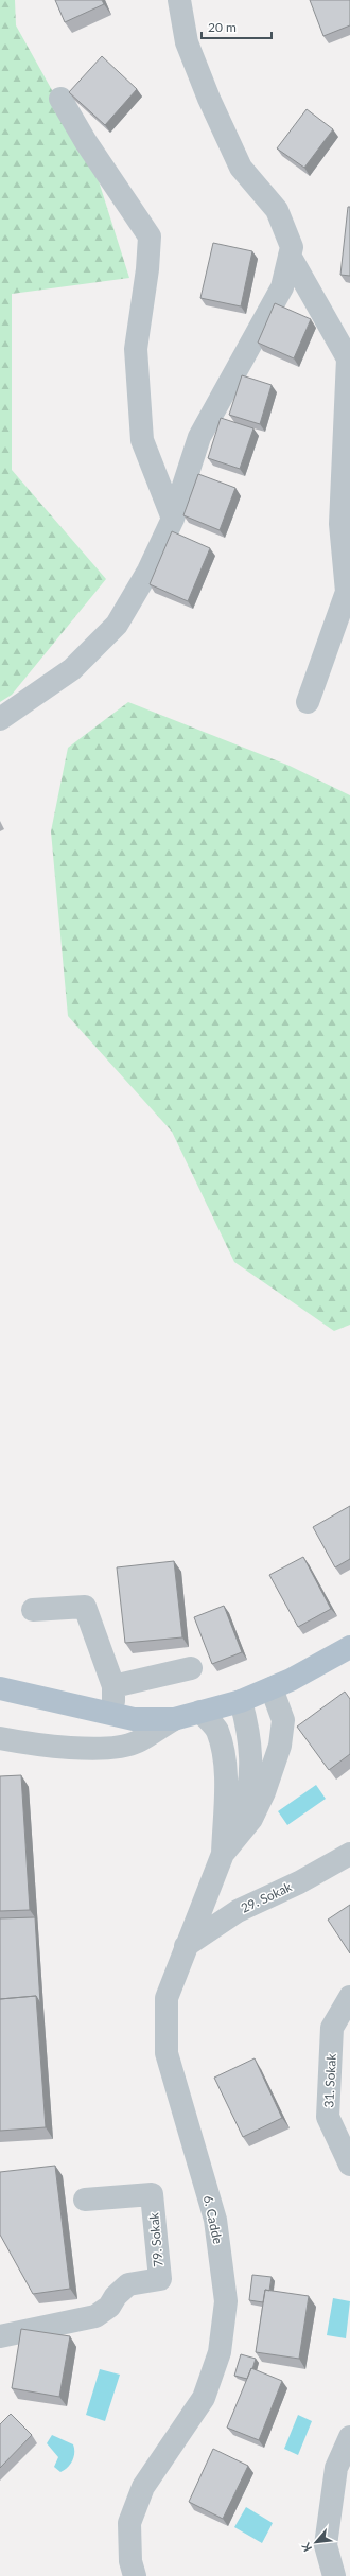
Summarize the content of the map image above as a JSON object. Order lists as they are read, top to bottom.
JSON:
{
  "streets": {
    "street": [
      "29. Sokak",
      "31. Sokak",
      "6. Cadde",
      "79. Sokak"
    ]
  },
  "crossings": [
    ["29. Sokak", "6. Cadde"]
  ],
  "scale_bar": "20 m",
  "north": "bottom left"
}
